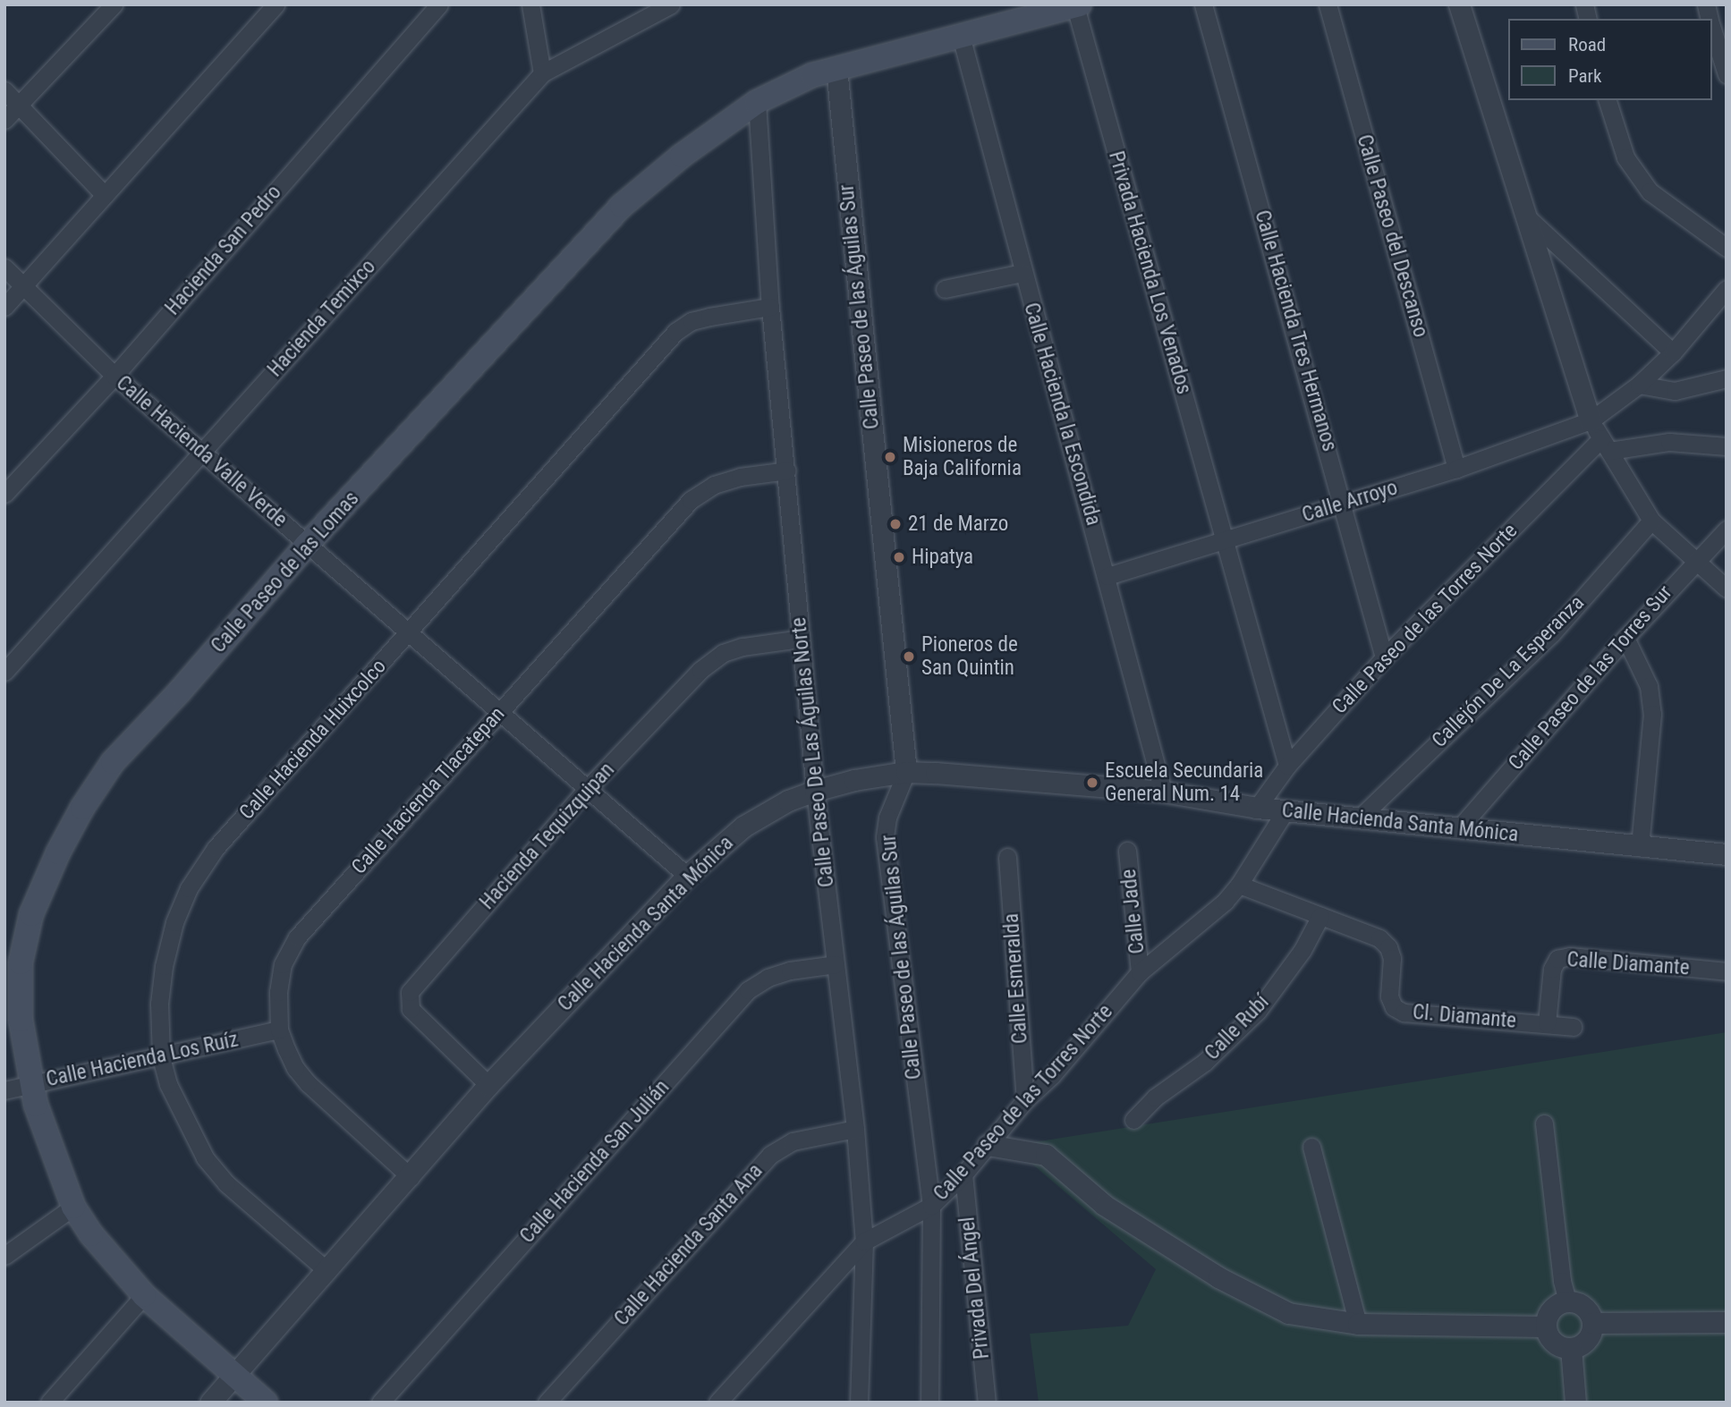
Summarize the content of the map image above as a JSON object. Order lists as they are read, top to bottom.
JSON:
{
  "streets": {
    "main road": ["Calle Paseo de las Lomas"],
    "street": [
      "Calle Paseo del Descanso",
      "Hacienda San Pedro",
      "Privada Hacienda Los Venados",
      "Calle Paseo de las Águilas Sur",
      "Hacienda Temixco",
      "Calle Hacienda Tres Hermanos",
      "Calle Hacienda la Escondida",
      "Calle Hacienda Valle Verde",
      "Calle Arroyo",
      "Calle Paseo de las Torres Norte",
      "Callejón De La Esperanza",
      "Calle Paseo de las Torres Sur",
      "Calle Hacienda Huixcolco",
      "Calle Paseo De Las Águilas Norte",
      "Calle Hacienda Tlacatepan",
      "Calle Hacienda Santa Mónica",
      "Hacienda Tequizquipan",
      "Calle Jade",
      "Calle Diamante",
      "Calle Esmeralda",
      "Cl. Diamante",
      "Calle Rubí",
      "Calle Hacienda Los Ruíz",
      "Calle Hacienda San Julián",
      "Calle Hacienda Santa Ana",
      "Privada Del Ángel"
    ]
  },
  "crossings": [
    ["Calle Paseo del Descanso", "Calle Arroyo"],
    ["Hacienda San Pedro", "Calle Hacienda Valle Verde"],
    ["Privada Hacienda Los Venados", "Calle Arroyo"],
    ["Privada Hacienda Los Venados", "Calle Paseo de las Lomas"],
    ["Privada Hacienda Los Venados", "Calle Paseo de las Torres Norte"],
    ["Calle Paseo de las Águilas Sur", "Calle Paseo de las Lomas"],
    ["Calle Paseo de las Águilas Sur", "Calle Paseo de las Torres Norte"],
    ["Calle Paseo de las Águilas Sur", "Calle Hacienda Santa Mónica"],
    ["Hacienda Temixco", "Calle Hacienda Valle Verde"],
    ["Calle Hacienda Tres Hermanos", "Calle Arroyo"],
    ["Calle Hacienda Tres Hermanos", "Calle Paseo de las Torres Norte"],
    ["Calle Hacienda la Escondida", "Calle Arroyo"],
    ["Calle Hacienda la Escondida", "Calle Paseo de las Lomas"],
    ["Calle Hacienda la Escondida", "Calle Hacienda Santa Mónica"],
    ["Calle Hacienda Valle Verde", "Calle Paseo de las Lomas"],
    ["Calle Hacienda Valle Verde", "Calle Hacienda Huixcolco"],
    ["Calle Hacienda Valle Verde", "Calle Hacienda Tlacatepan"],
    ["Calle Hacienda Valle Verde", "Calle Hacienda Santa Mónica"],
    ["Calle Hacienda Valle Verde", "Hacienda Tequizquipan"],
    ["Calle Paseo de las Lomas", "Calle Paseo De Las Águilas Norte"],
    ["Calle Paseo de las Lomas", "Calle Hacienda Santa Mónica"],
    ["Calle Paseo de las Lomas", "Calle Hacienda Los Ruíz"],
    ["Calle Paseo de las Torres Norte", "Calle Paseo De Las Águilas Norte"],
    ["Calle Paseo de las Torres Norte", "Calle Hacienda Santa Mónica"],
    ["Calle Paseo de las Torres Norte", "Calle Jade"],
    ["Calle Paseo de las Torres Norte", "Calle Esmeralda"],
    ["Calle Paseo de las Torres Norte", "Cl. Diamante"],
    ["Calle Paseo de las Torres Norte", "Privada Del Ángel"],
    ["Callejón De La Esperanza", "Calle Hacienda Santa Mónica"],
    ["Calle Paseo de las Torres Sur", "Calle Hacienda Santa Mónica"],
    ["Calle Hacienda Huixcolco", "Calle Paseo De Las Águilas Norte"],
    ["Calle Hacienda Huixcolco", "Calle Hacienda Santa Mónica"],
    ["Calle Hacienda Huixcolco", "Calle Hacienda Los Ruíz"],
    ["Calle Paseo De Las Águilas Norte", "Calle Hacienda Tlacatepan"],
    ["Calle Paseo De Las Águilas Norte", "Calle Hacienda Santa Mónica"],
    ["Calle Paseo De Las Águilas Norte", "Hacienda Tequizquipan"],
    ["Calle Paseo De Las Águilas Norte", "Calle Hacienda San Julián"],
    ["Calle Paseo De Las Águilas Norte", "Calle Hacienda Santa Ana"],
    ["Calle Hacienda Tlacatepan", "Calle Hacienda Santa Mónica"],
    ["Calle Hacienda Tlacatepan", "Calle Hacienda Los Ruíz"],
    ["Calle Hacienda Santa Mónica", "Hacienda Tequizquipan"],
    ["Calle Diamante", "Cl. Diamante"],
    ["Cl. Diamante", "Calle Rubí"]
  ],
  "places": [
    "Misioneros de Baja California",
    "21 de Marzo",
    "Hipatya",
    "Pioneros de San Quintin",
    "Escuela Secundaria General Num. 14"
  ],
  "legend": ["Road", "Park"]
}
